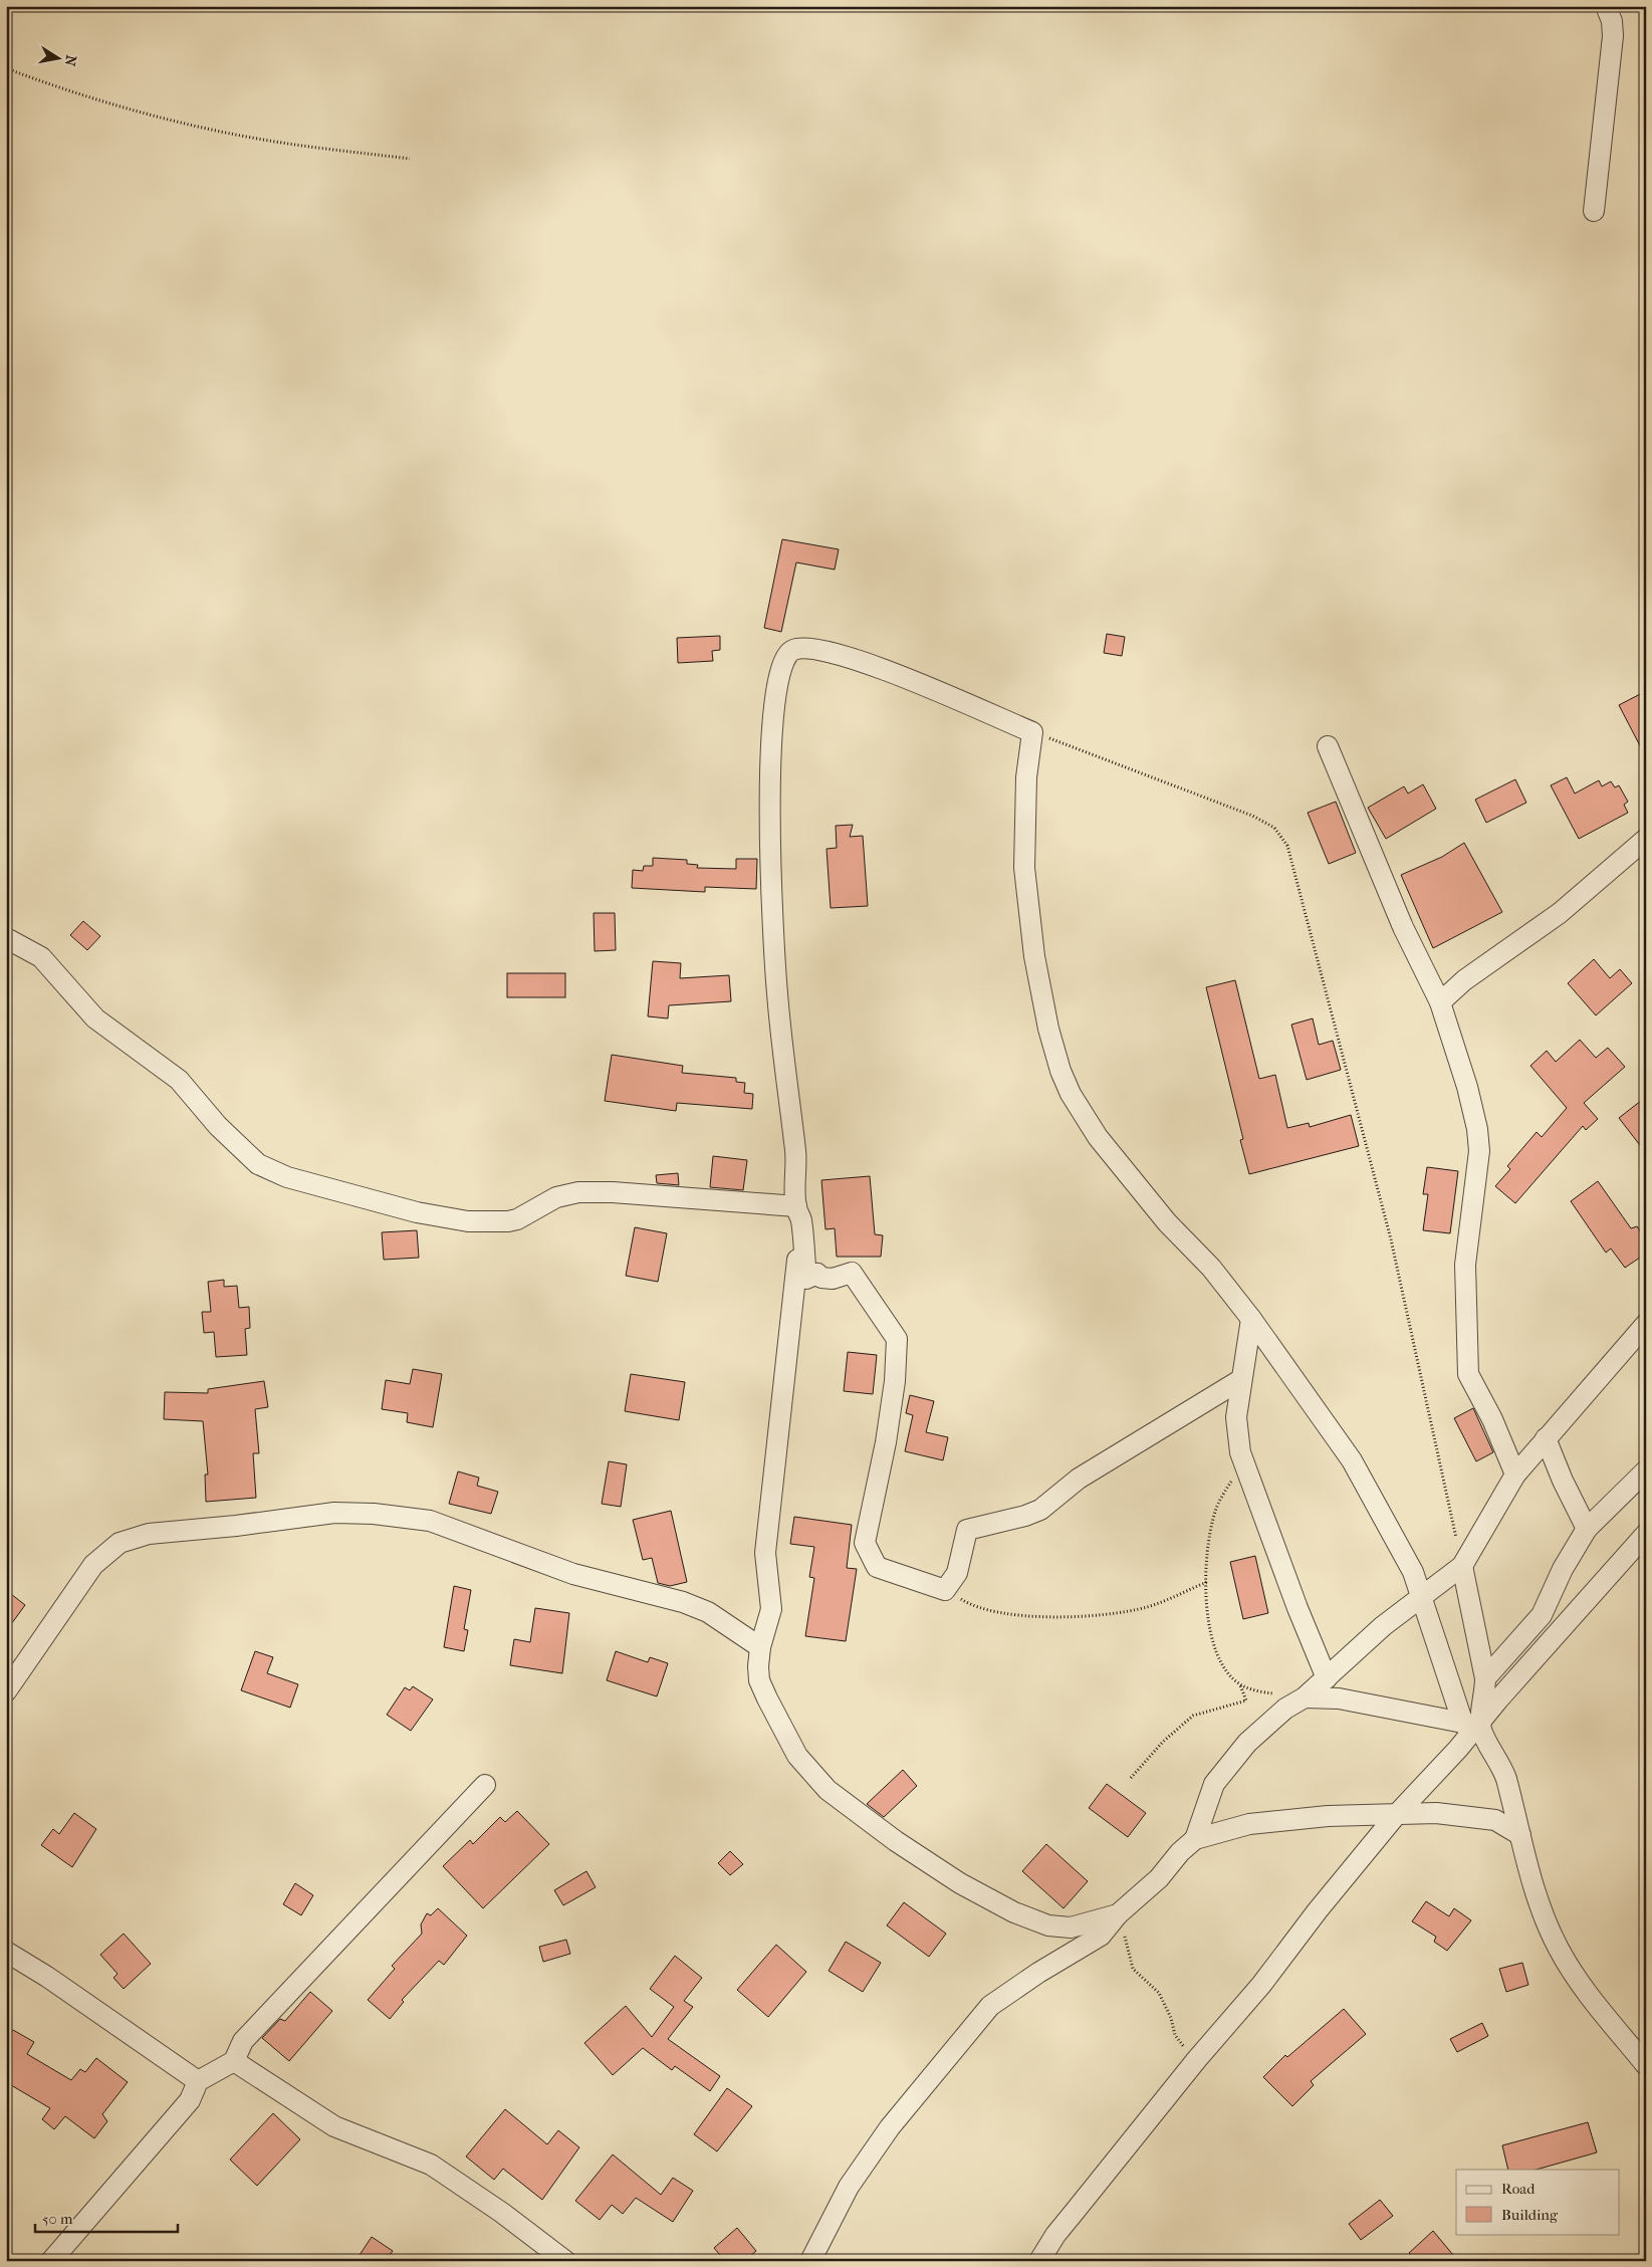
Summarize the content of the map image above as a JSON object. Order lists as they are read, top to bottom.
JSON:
{
  "legend": ["Road", "Building"],
  "scale_bar": "50 m",
  "north": "right"
}
